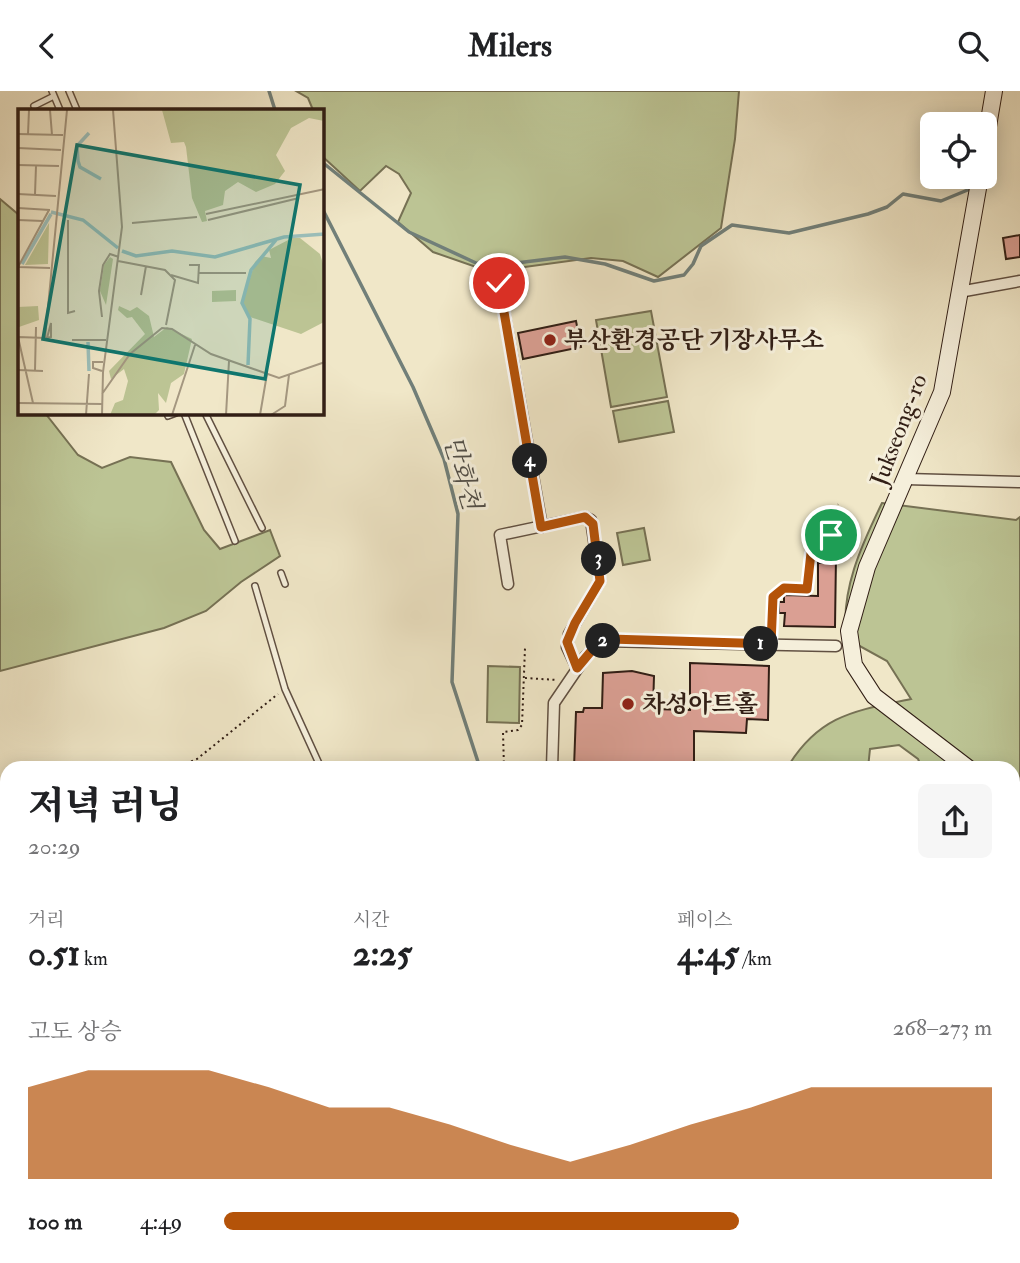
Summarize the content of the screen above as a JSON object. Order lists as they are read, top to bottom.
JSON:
{
  "streets": {
    "main road": ["Jukseong-ro"]
  },
  "water": ["만화천"],
  "places": ["부산환경공단 기장사무소", "차성아트홀"],
  "page": {
    "header": "Milers",
    "pins": [
      "4",
      "3",
      "2",
      "1"
    ],
    "heading": ["저녁 러닝", "20:29"],
    "stats": [
      ["거리", "0.51 km"],
      ["시간", "2:25"],
      ["페이스", "4:45 /km"]
    ],
    "chart": ["고도 상승", "268–273 m"],
    "list": [
      {
        "name": "100 m",
        "note": "4:49"
      }
    ]
  }
}
